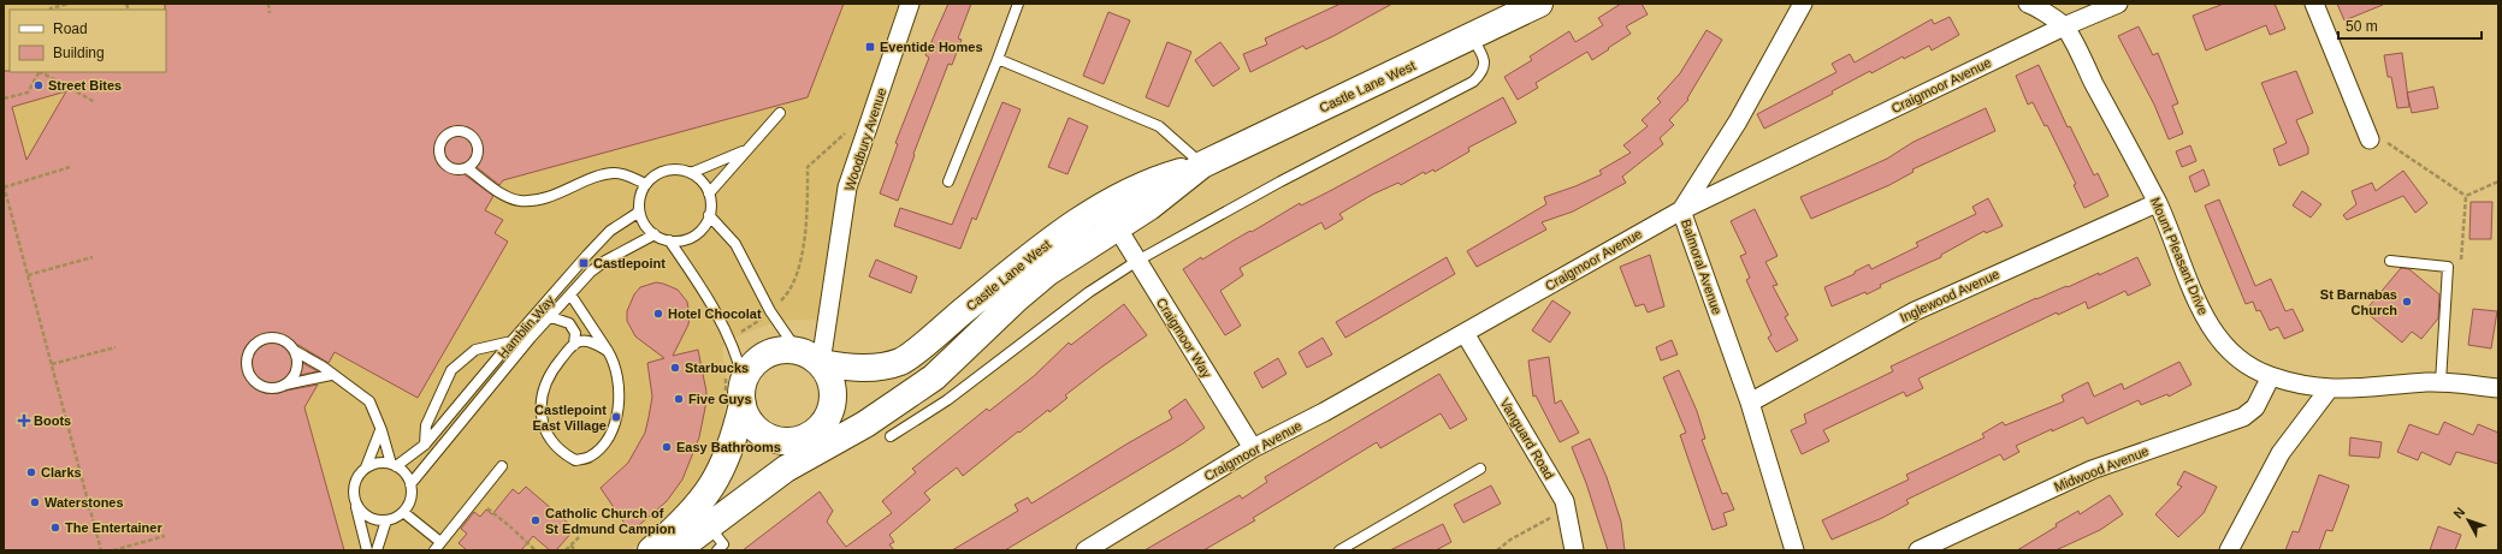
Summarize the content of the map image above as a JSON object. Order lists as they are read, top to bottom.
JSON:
{
  "streets": {
    "main road": ["Castle Lane West"],
    "street": [
      "Craigmoor Avenue",
      "Woodbury Avenue",
      "Mount Pleasant Drive",
      "Balmoral Avenue",
      "Inglewood Avenue",
      "Craigmoor Way",
      "Vanguard Road",
      "Midwood Avenue"
    ],
    "lane": ["Hamblin Way"]
  },
  "crossings": [
    ["Craigmoor Avenue", "Mount Pleasant Drive"],
    ["Craigmoor Avenue", "Balmoral Avenue"],
    ["Craigmoor Avenue", "Craigmoor Way"],
    ["Craigmoor Avenue", "Vanguard Road"],
    ["Castle Lane West", "Woodbury Avenue"],
    ["Castle Lane West", "Craigmoor Way"],
    ["Mount Pleasant Drive", "Inglewood Avenue"],
    ["Mount Pleasant Drive", "Midwood Avenue"],
    ["Balmoral Avenue", "Inglewood Avenue"]
  ],
  "places": {
    "transit": ["Eventide Homes", "Castlepoint"],
    "other": [
      "Street Bites",
      "St Barnabas Church",
      "Hotel Chocolat",
      "Starbucks",
      "Five Guys",
      "Castlepoint East Village",
      "Easy Bathrooms",
      "Clarks",
      "Waterstones",
      "Catholic Church of St Edmund Campion",
      "The Entertainer"
    ],
    "health": ["Boots"]
  },
  "legend": ["Road", "Building"],
  "scale_bar": "50 m",
  "north": "top left"
}
